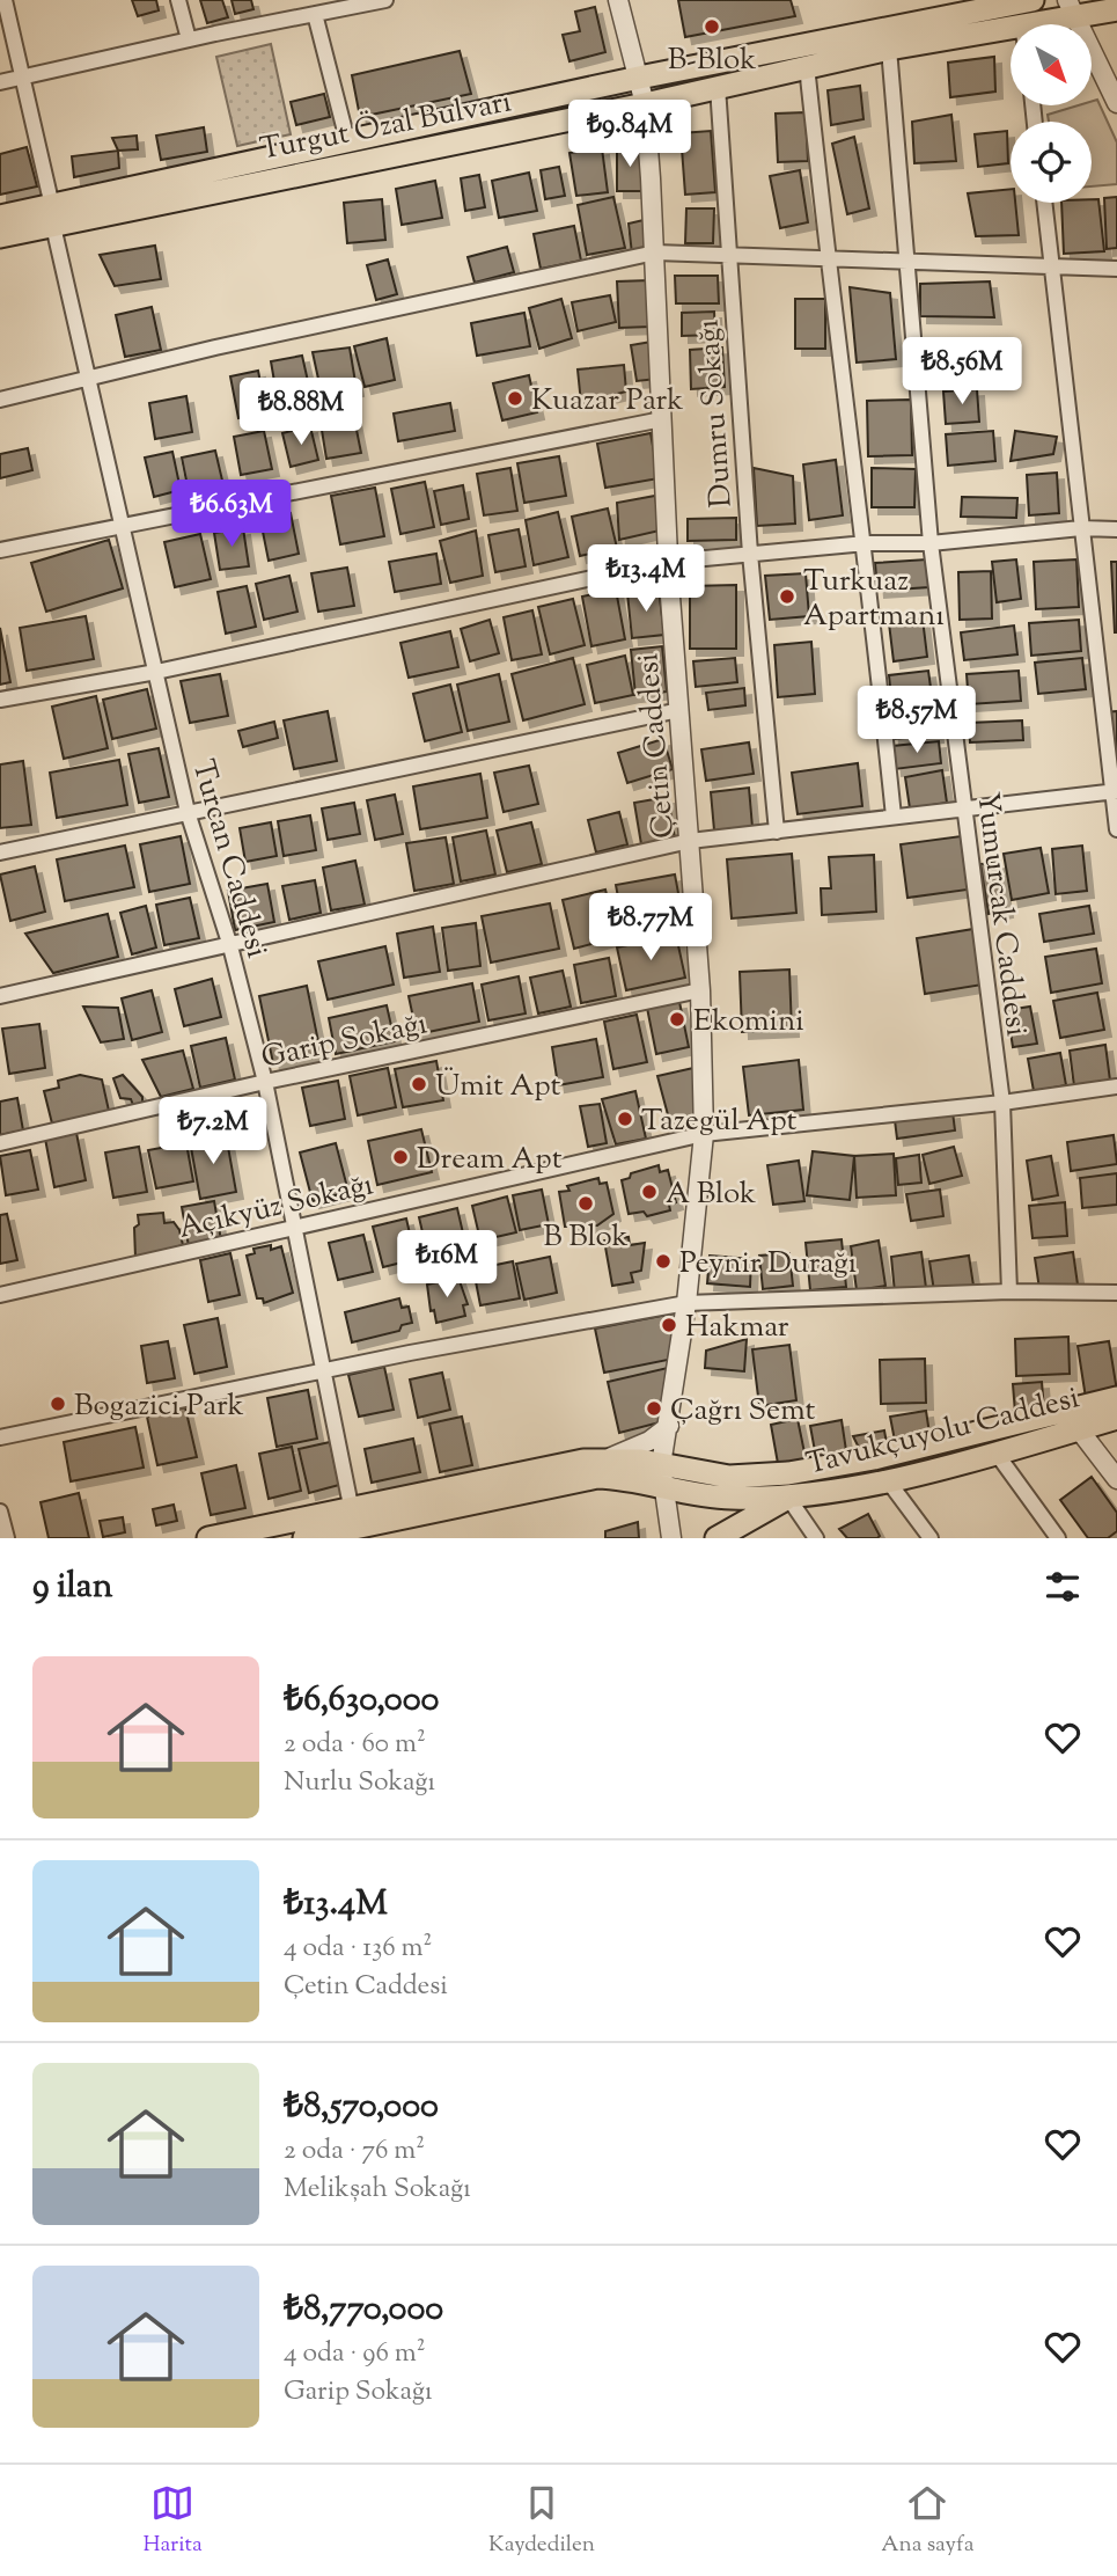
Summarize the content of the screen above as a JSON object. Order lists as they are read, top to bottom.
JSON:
{
  "streets": {
    "main road": ["Turgut Özal Bulvarı", "Tavukçuyolu Caddesi"],
    "street": [
      "Dumru Sokağı",
      "Çetin Caddesi",
      "Turcan Caddesi",
      "Yumurcak Caddesi",
      "Garip Sokağı",
      "Açıkyüz Sokağı"
    ]
  },
  "crossings": [
    ["Turgut Özal Bulvarı", "Dumru Sokağı"],
    ["Turgut Özal Bulvarı", "Çetin Caddesi"],
    ["Turgut Özal Bulvarı", "Turcan Caddesi"],
    ["Turgut Özal Bulvarı", "Yumurcak Caddesi"],
    ["Çetin Caddesi", "Garip Sokağı"],
    ["Çetin Caddesi", "Açıkyüz Sokağı"],
    ["Çetin Caddesi", "Tavukçuyolu Caddesi"],
    ["Turcan Caddesi", "Garip Sokağı"],
    ["Turcan Caddesi", "Açıkyüz Sokağı"],
    ["Turcan Caddesi", "Tavukçuyolu Caddesi"],
    ["Yumurcak Caddesi", "Açıkyüz Sokağı"]
  ],
  "places": [
    "B-Blok",
    "Kuazar Park",
    "Turkuaz Apartmanı",
    "Ekomini",
    "Ümit Apt",
    "Tazegül Apt",
    "Dream Apt",
    "A Blok",
    "B Blok",
    "Peynir Durağı",
    "Hakmar",
    "Bogazici Park",
    "Çağrı Semt"
  ],
  "north": "bottom right",
  "page": {
    "price": [
      "₺9.84M",
      "₺8.56M",
      "₺8.88M",
      "₺6.63M",
      "₺13.4M",
      "₺8.57M",
      "₺8.77M",
      "₺7.2M",
      "₺16M"
    ],
    "heading": "9 ilan",
    "list": [
      {
        "name": "₺6,630,000",
        "note": "2 oda · 60 m² · Nurlu Sokağı"
      },
      {
        "name": "₺13.4M",
        "note": "4 oda · 136 m² · Çetin Caddesi"
      },
      {
        "name": "₺8,570,000",
        "note": "2 oda · 76 m² · Melikşah Sokağı"
      },
      {
        "name": "₺8,770,000",
        "note": "4 oda · 96 m² · Garip Sokağı"
      }
    ],
    "tabs": ["Harita", "Kaydedilen", "Ana sayfa"]
  }
}
